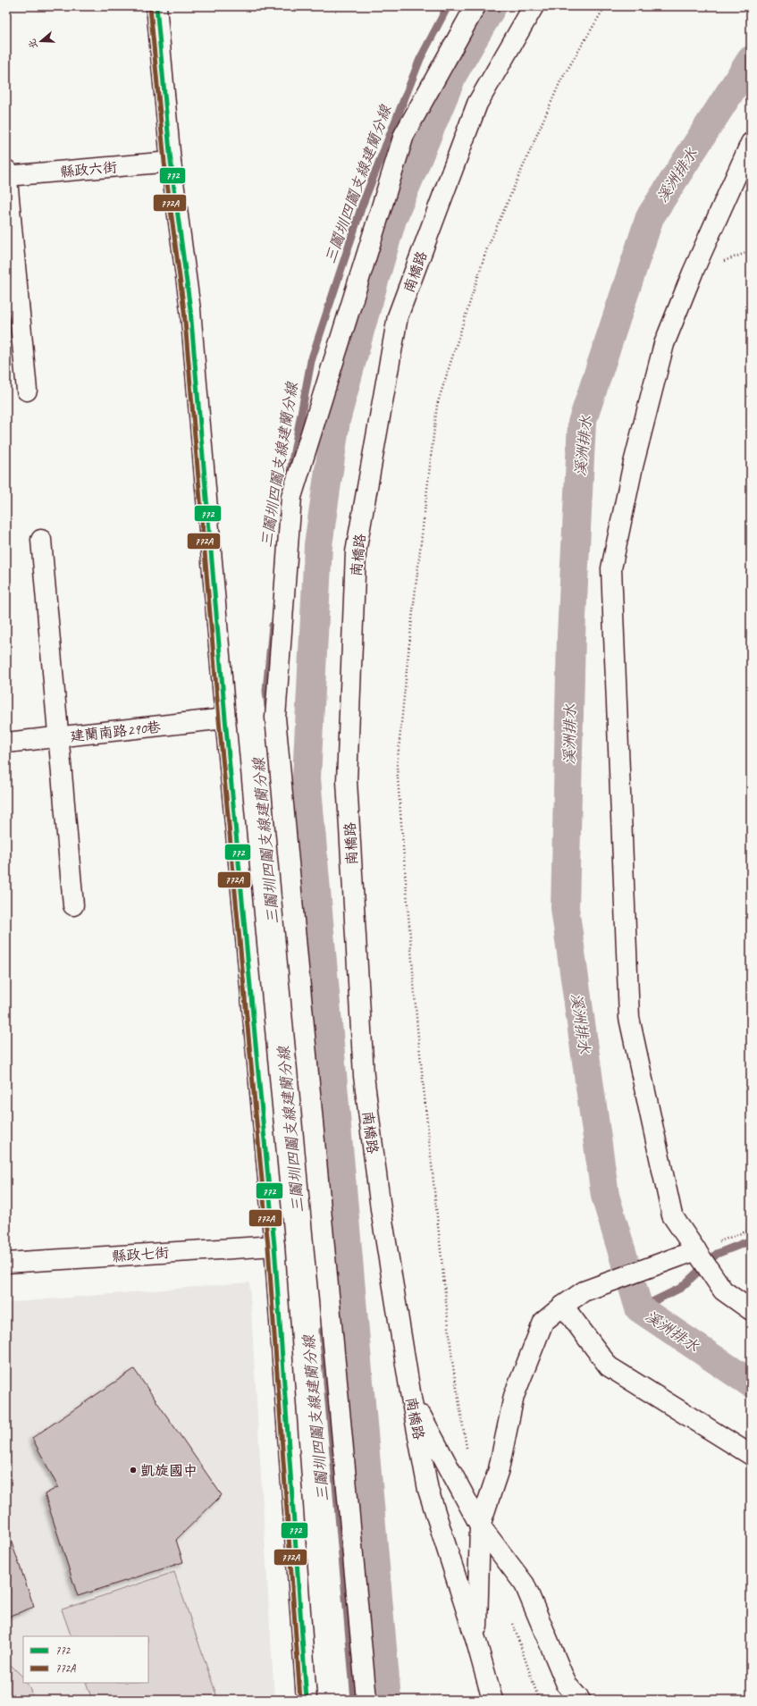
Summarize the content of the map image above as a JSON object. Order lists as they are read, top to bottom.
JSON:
{
  "streets": {
    "street": [
      "縣政六街",
      "南橋路",
      "建蘭南路290巷",
      "縣政七街"
    ]
  },
  "water": ["溪洲排水", "三鬮圳四鬮支線建蘭分線"],
  "places": ["凱旋國中"],
  "lines": ["transit line 772", "transit line 772A"],
  "legend": ["772", "772A"],
  "north": "left"
}
